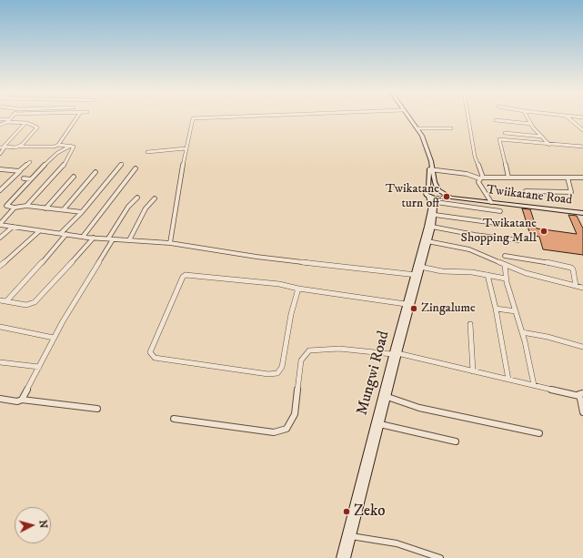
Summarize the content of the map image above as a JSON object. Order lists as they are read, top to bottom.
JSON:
{
  "streets": {
    "main road": ["Twiikatane Road", "Mungwi Road"]
  },
  "crossings": [
    ["Twiikatane Road", "Mungwi Road"]
  ],
  "places": [
    "Twikatane turn off",
    "Twikatane Shopping Mall",
    "Zingalume",
    "Zeko"
  ],
  "north": "right"
}
